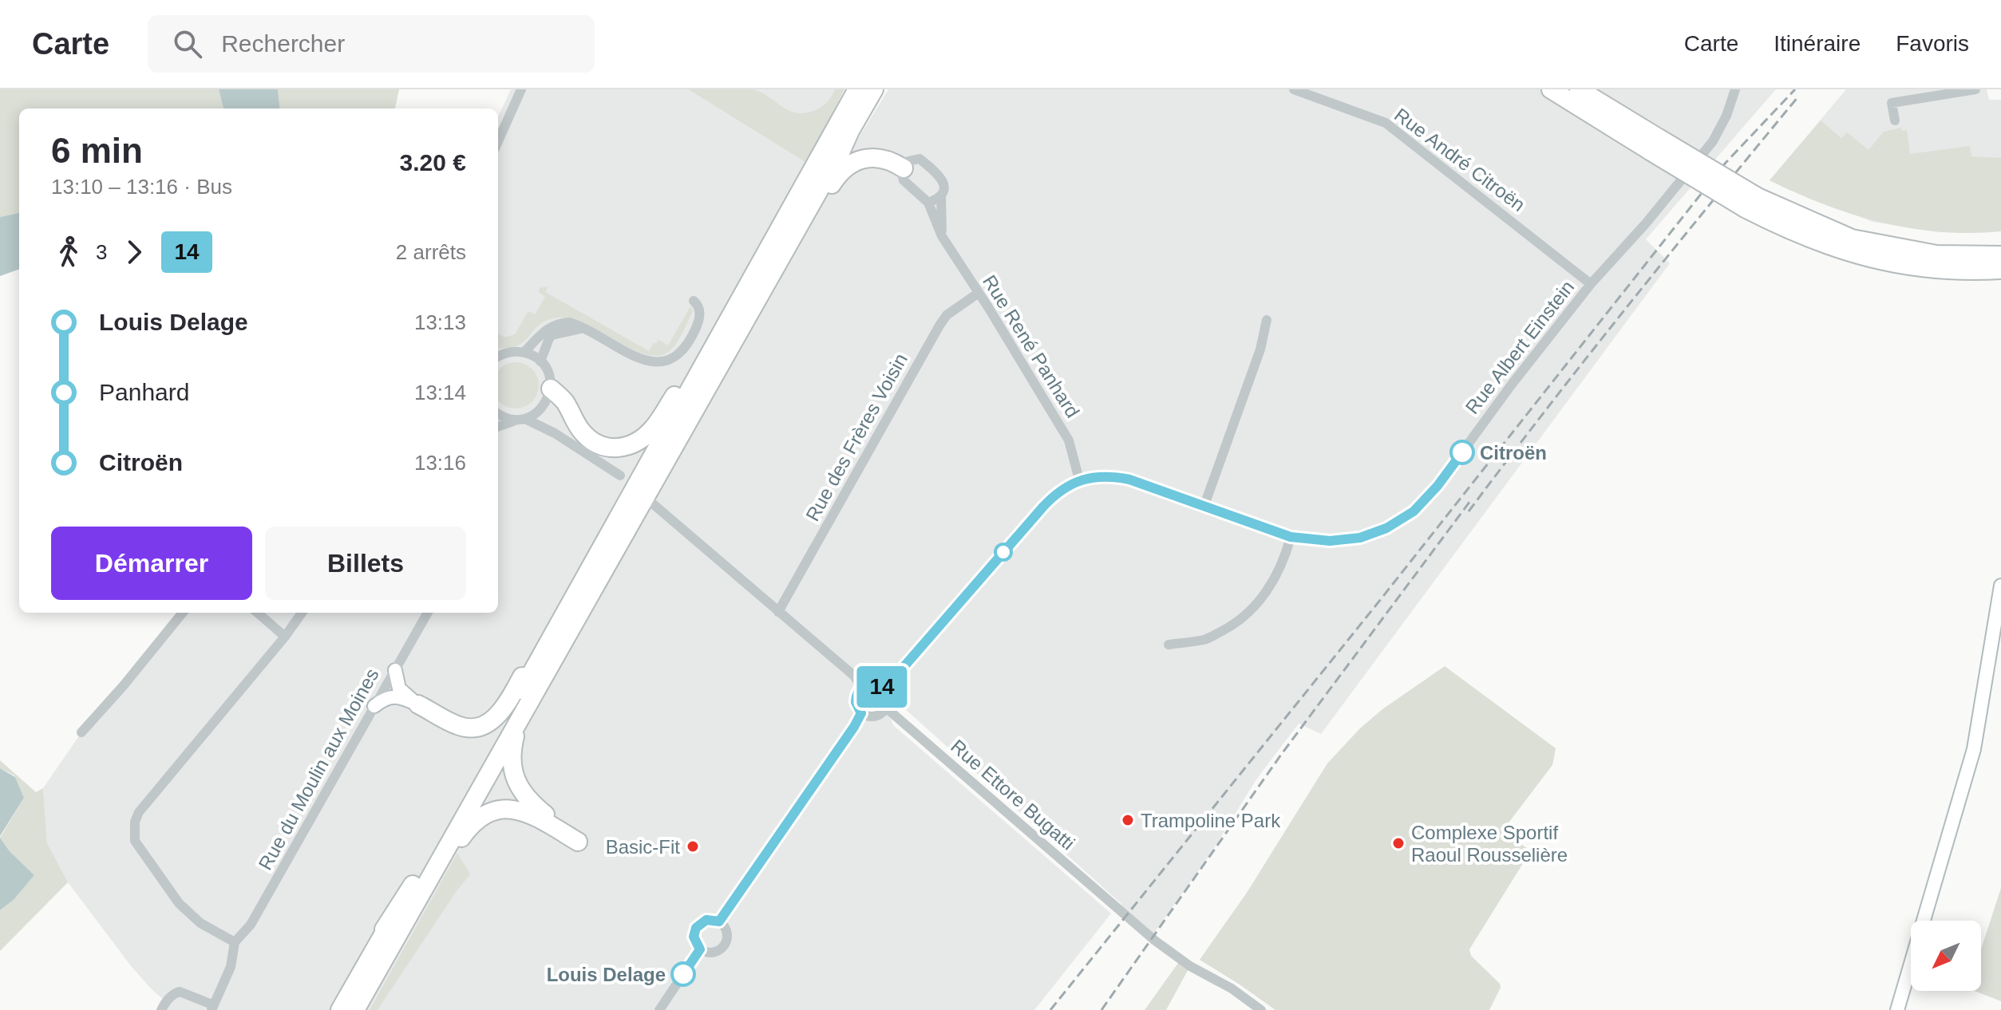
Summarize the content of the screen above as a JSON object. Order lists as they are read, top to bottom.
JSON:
{
  "streets": {
    "street": [
      "Rue André Citroën",
      "Rue René Panhard",
      "Rue Albert Einstein",
      "Rue des Frères Voisin",
      "Rue du Moulin aux Moines",
      "Rue Ettore Bugatti"
    ]
  },
  "crossings": [
    ["Rue André Citroën", "Rue Albert Einstein"],
    ["Rue René Panhard", "Rue Albert Einstein"],
    ["Rue René Panhard", "Rue des Frères Voisin"],
    ["Rue Albert Einstein", "Rue Ettore Bugatti"]
  ],
  "places": [
    "Citroën",
    "Trampoline Park",
    "Complexe Sportif Raoul Rousselière",
    "Basic-Fit",
    "Louis Delage"
  ],
  "lines": ["bus line 14"],
  "north": "bottom left",
  "page": {
    "header": "Carte",
    "search": "Rechercher",
    "nav": ["Carte", "Itinéraire", "Favoris"],
    "on_map": "14",
    "heading": ["6 min", "13:10 – 13:16 · Bus", "3.20 €"],
    "legs": ["3", "14", "2 arrêts"],
    "list": [
      {
        "name": "Louis Delage",
        "value": "13:13"
      },
      {
        "name": "Panhard",
        "value": "13:14"
      },
      {
        "name": "Citroën",
        "value": "13:16"
      }
    ],
    "buttons": ["Démarrer", "Billets"]
  }
}
